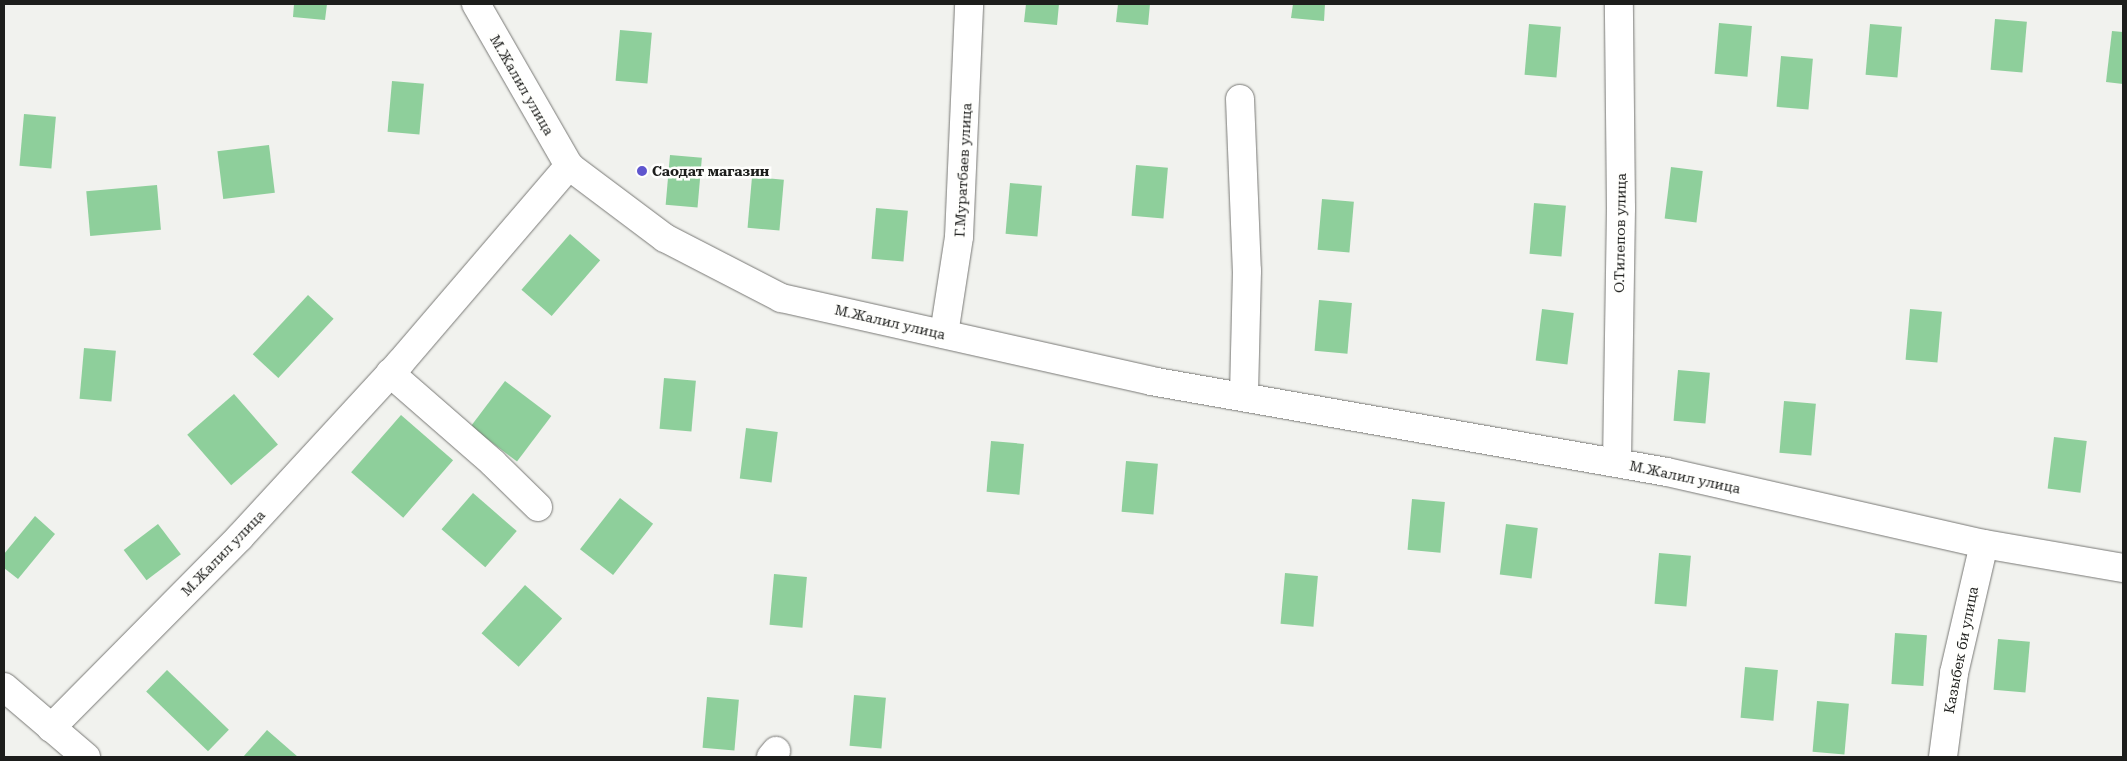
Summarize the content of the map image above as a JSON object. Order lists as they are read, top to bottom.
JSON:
{
  "streets": {
    "street": [
      "М.Жалил улица",
      "Г.Муратбаев улица",
      "О.Тилепов улица",
      "Казыбек би улица"
    ]
  },
  "crossings": [
    ["М.Жалил улица", "Г.Муратбаев улица"],
    ["М.Жалил улица", "О.Тилепов улица"],
    ["М.Жалил улица", "Казыбек би улица"]
  ],
  "places": ["Саодат магазин"]
}
